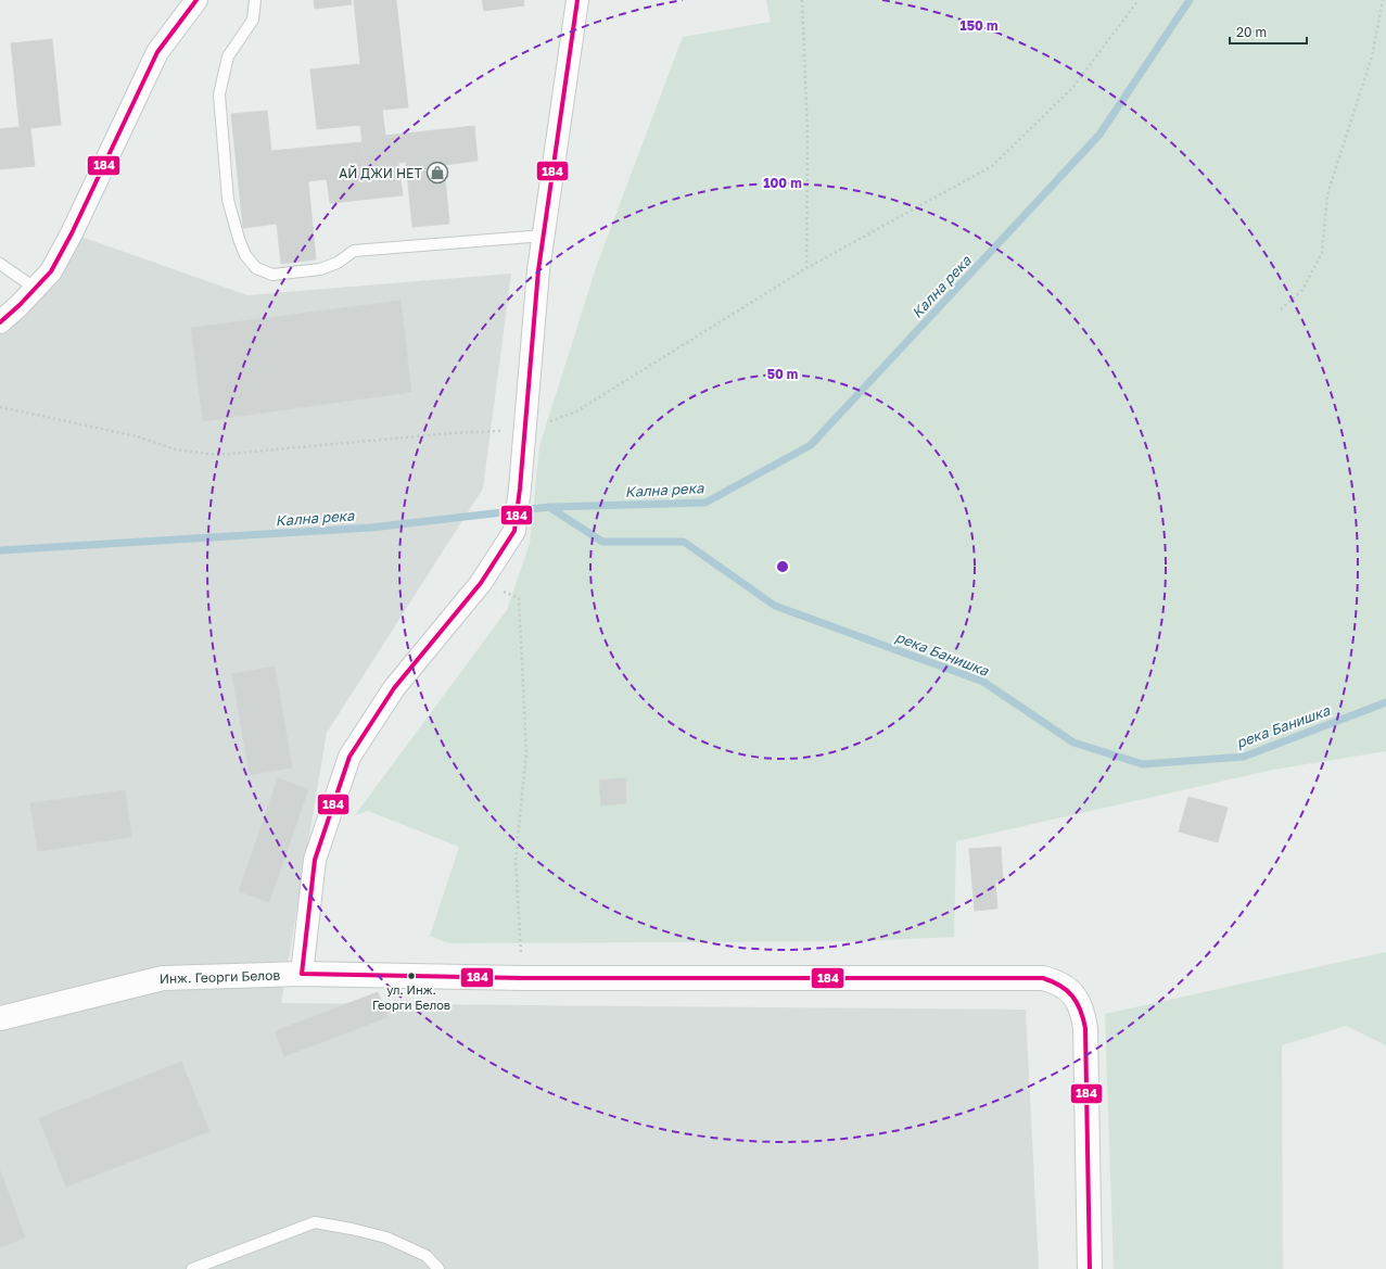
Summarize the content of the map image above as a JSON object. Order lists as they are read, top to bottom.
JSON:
{
  "streets": {
    "street": ["Инж. Георги Белов"]
  },
  "water": ["Кална река", "река Банишка"],
  "places": {
    "shop": ["АЙ ДЖИ НЕТ"],
    "other": ["ул. Инж. Георги Белов"]
  },
  "lines": ["transit line 184"],
  "scale_bar": "20 m",
  "rings": ["150 m", "100 m", "50 m"]
}
